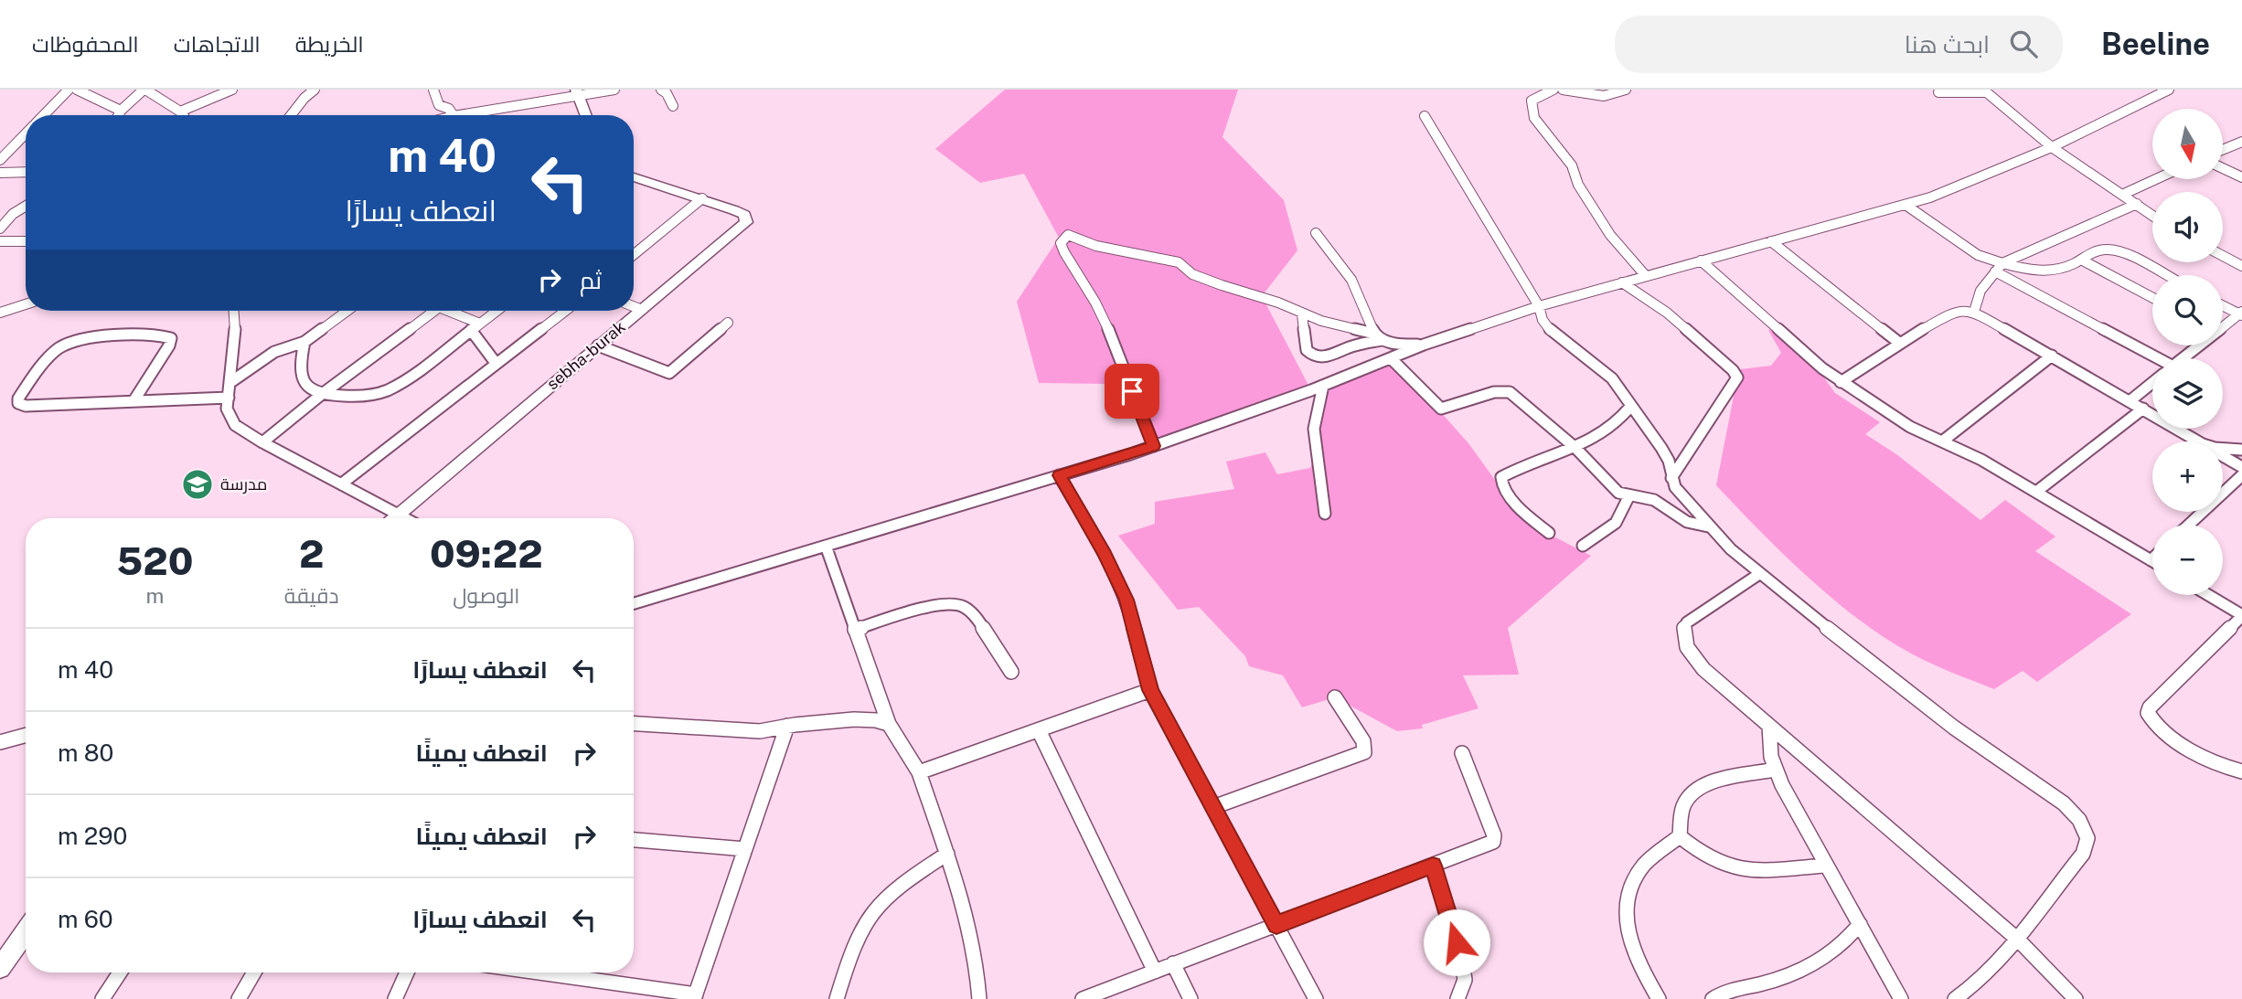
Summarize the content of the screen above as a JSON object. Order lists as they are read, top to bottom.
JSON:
{
  "streets": {
    "main road": ["sebha-burak"]
  },
  "places": {
    "school or university": ["مدرسة"]
  },
  "north": "bottom",
  "page": {
    "header": "Beeline",
    "search": "ابحث هنا",
    "nav": ["الخريطة", "الاتجاهات", "المحفوظات"],
    "map_buttons": ["+", "−"],
    "turn": ["40 m", "انعطف يسارًا"],
    "then": "ثم",
    "eta": [
      "09:22",
      "الوصول",
      "2",
      "دقيقة",
      "520",
      "m"
    ],
    "list": [
      {
        "name": "انعطف يسارًا",
        "value": "40 m"
      },
      {
        "name": "انعطف يمينًا",
        "value": "80 m"
      },
      {
        "name": "انعطف يمينًا",
        "value": "290 m"
      },
      {
        "name": "انعطف يسارًا",
        "value": "60 m"
      }
    ]
  }
}
